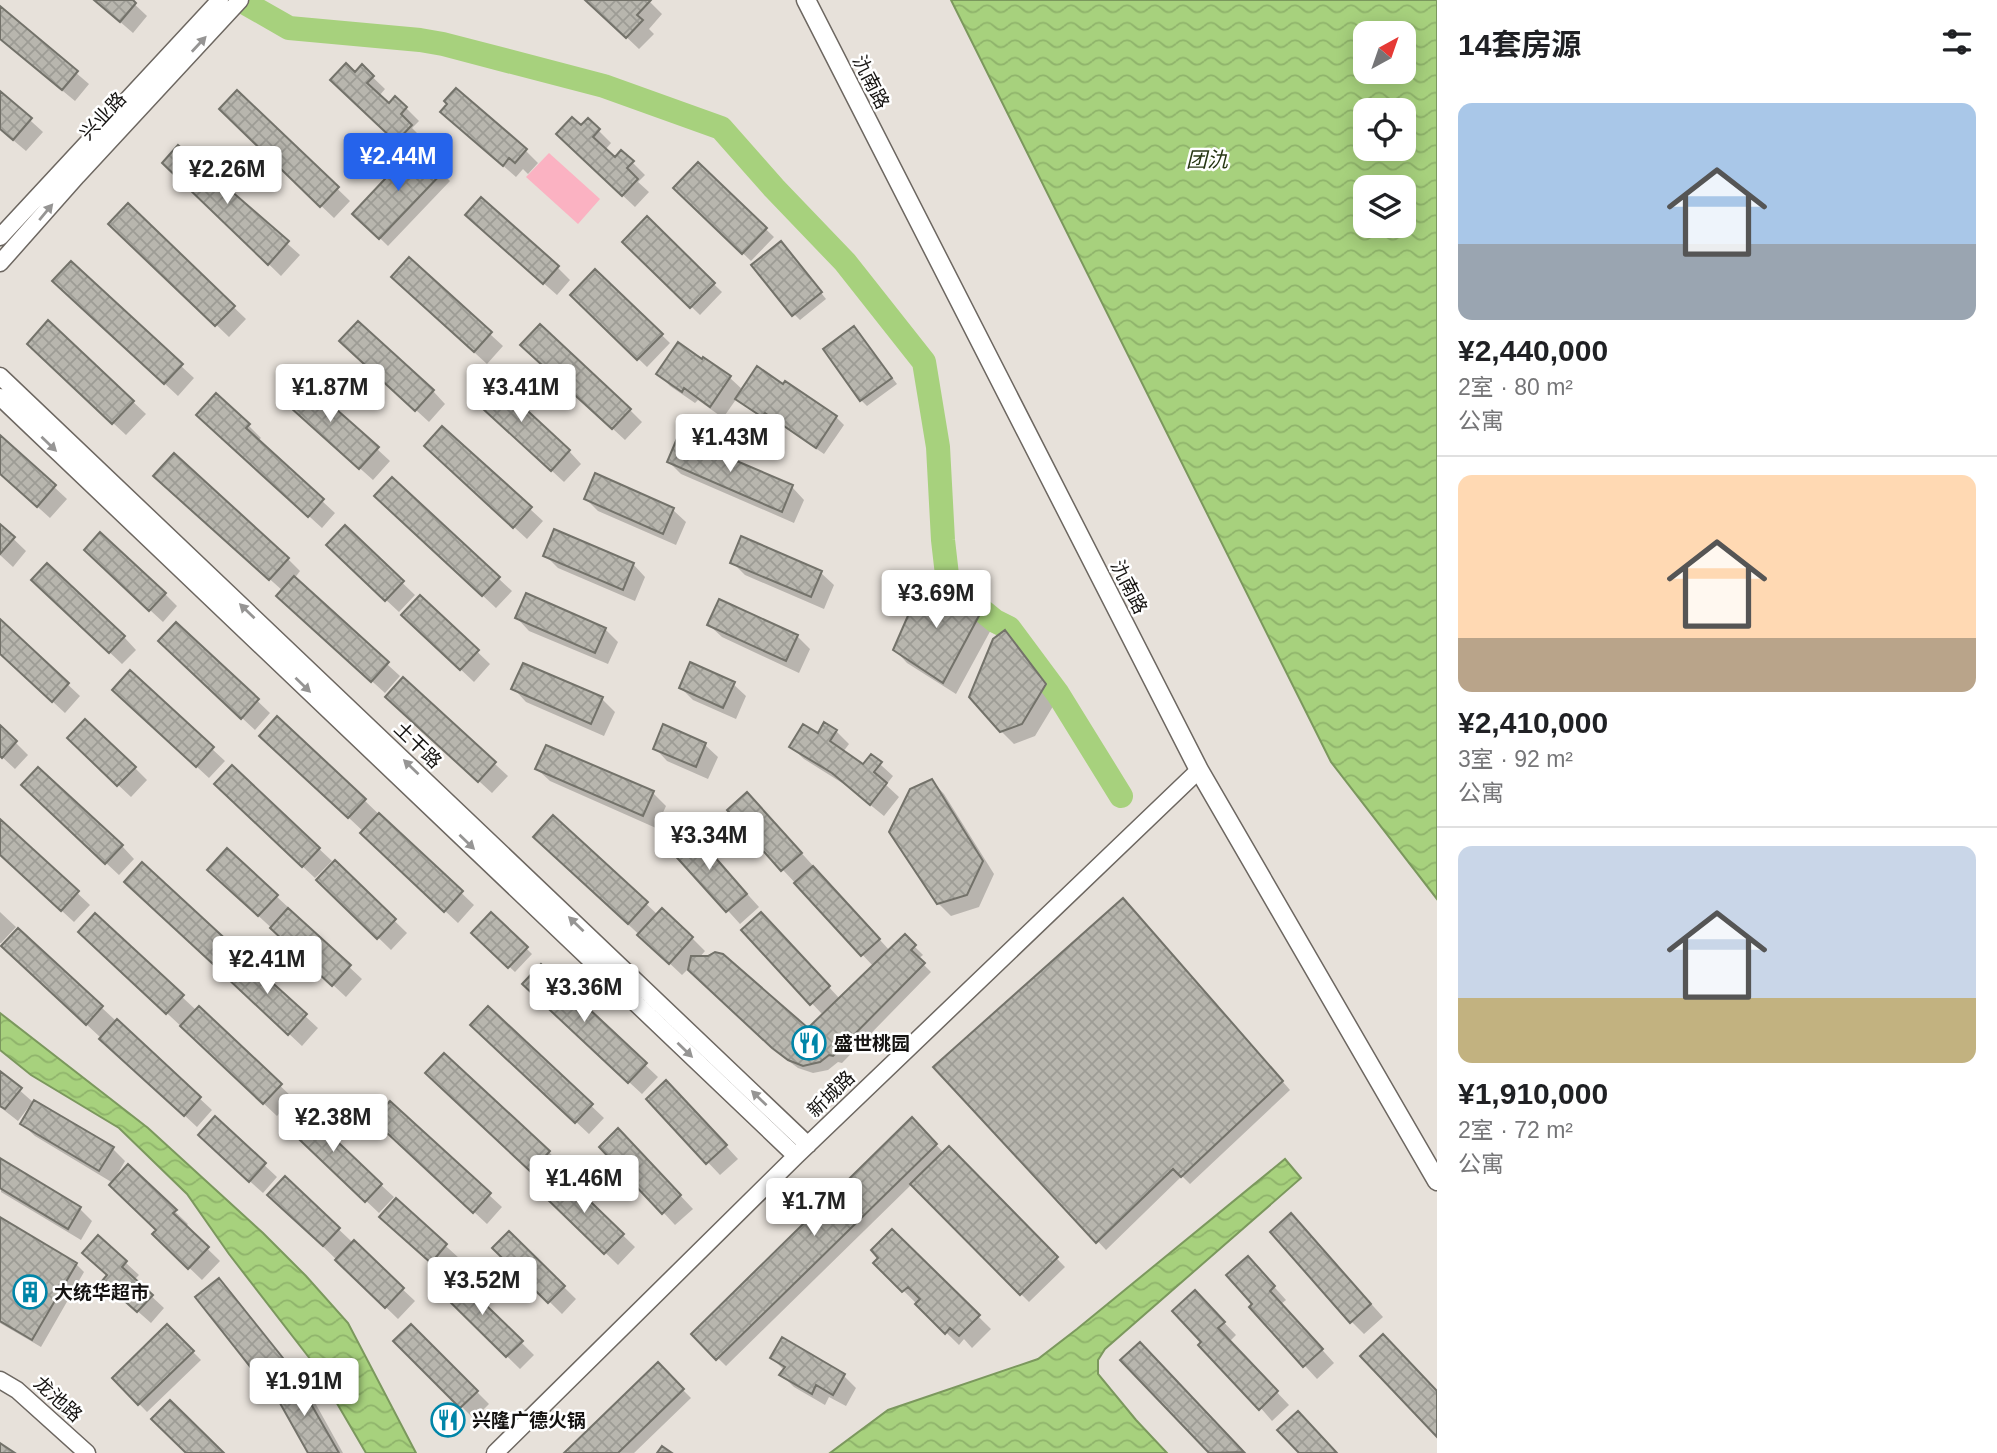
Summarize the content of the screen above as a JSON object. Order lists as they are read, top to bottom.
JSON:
{
  "streets": {
    "main road": ["氿南路"],
    "street": [
      "兴业路",
      "土干路",
      "新城路",
      "龙池路"
    ]
  },
  "crossings": [
    ["氿南路", "新城路"],
    ["土干路", "新城路"]
  ],
  "water": ["团氿"],
  "places": {
    "restaurant": ["盛世桃园", "兴隆广德火锅"],
    "building": ["大统华超市"]
  },
  "north": "top right",
  "page": {
    "heading": "14套房源",
    "list": [
      {
        "name": "¥2,440,000",
        "note": "2室 · 80 m² · 公寓"
      },
      {
        "name": "¥2,410,000",
        "note": "3室 · 92 m² · 公寓"
      },
      {
        "name": "¥1,910,000",
        "note": "2室 · 72 m² · 公寓"
      }
    ],
    "price": [
      "¥2.44M",
      "¥2.26M",
      "¥1.87M",
      "¥3.41M",
      "¥1.43M",
      "¥3.69M",
      "¥3.34M",
      "¥2.41M",
      "¥3.36M",
      "¥2.38M",
      "¥1.46M",
      "¥1.7M",
      "¥3.52M",
      "¥1.91M"
    ]
  }
}
